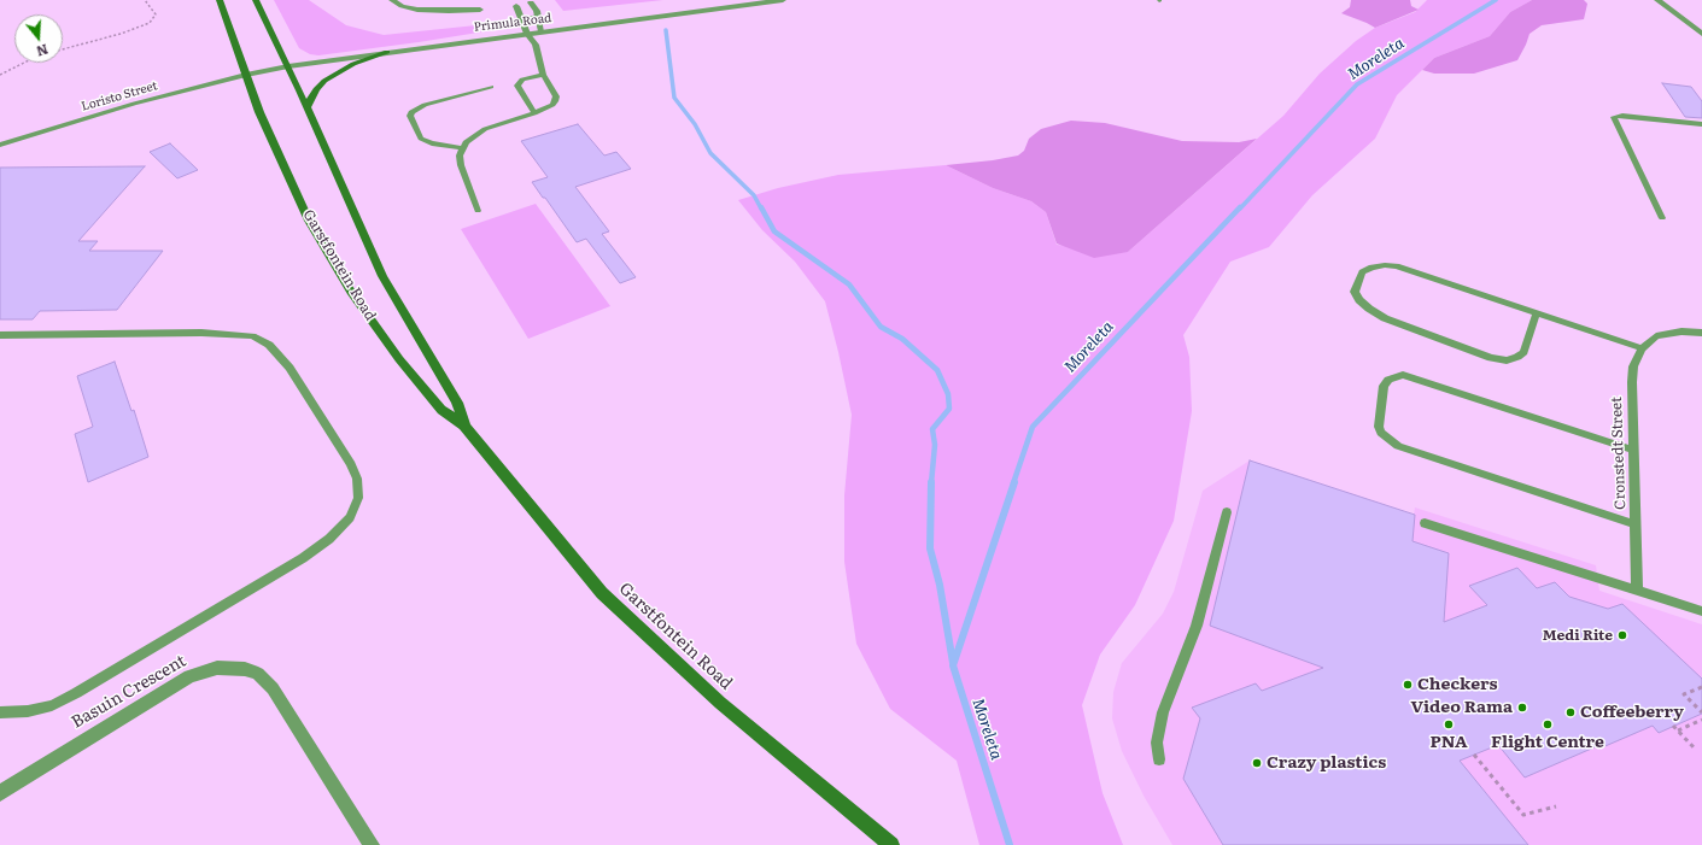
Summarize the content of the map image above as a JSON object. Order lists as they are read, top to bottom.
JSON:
{
  "streets": {
    "main road": ["Garstfontein Road"],
    "street": ["Primula Road", "Loristo Street", "Basuin Crescent"],
    "lane": ["Cronstedt Street"]
  },
  "crossings": [
    ["Primula Road", "Loristo Street"],
    ["Primula Road", "Garstfontein Road"],
    ["Loristo Street", "Garstfontein Road"]
  ],
  "water": ["Moreleta"],
  "places": [
    "Medi Rite",
    "Checkers",
    "Video Rama",
    "Coffeeberry",
    "PNA",
    "Flight Centre",
    "Crazy plastics"
  ],
  "north": "bottom"
}
